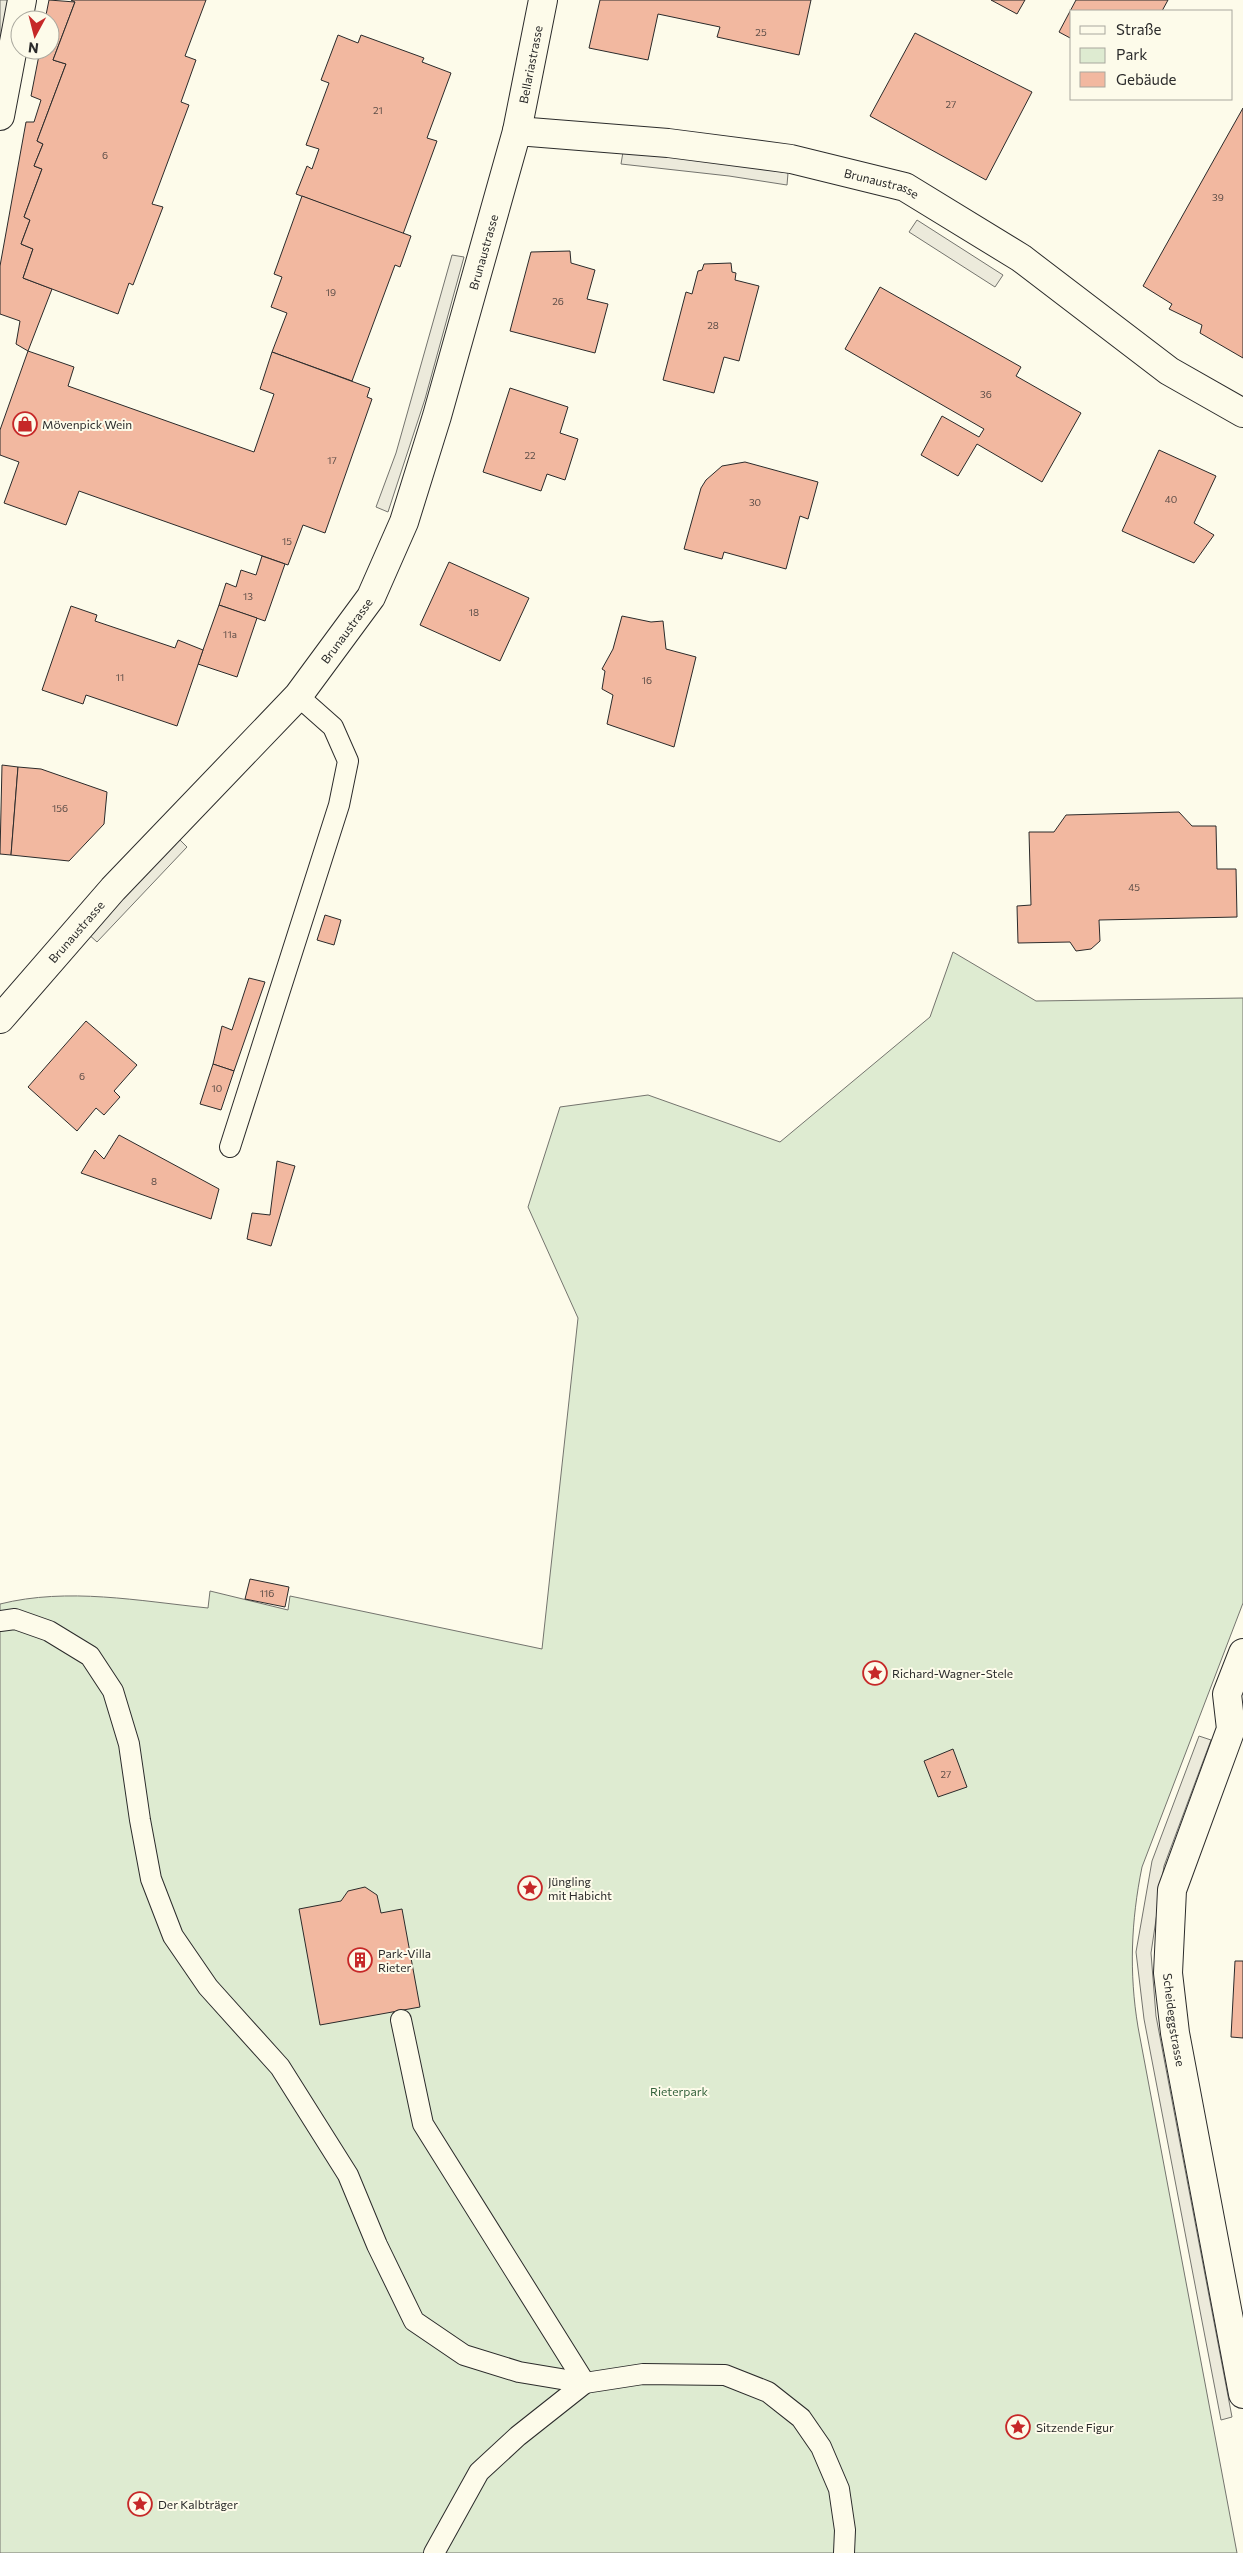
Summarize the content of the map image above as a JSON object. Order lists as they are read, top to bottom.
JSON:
{
  "streets": {
    "street": ["Bellariastrasse", "Brunaustrasse", "Scheideggstrasse"]
  },
  "crossings": [
    ["Bellariastrasse", "Brunaustrasse"]
  ],
  "parks": ["Rieterpark"],
  "places": {
    "shop": ["Mövenpick Wein"],
    "place": [
      "Richard-Wagner-Stele",
      "Jüngling mit Habicht",
      "Sitzende Figur",
      "Der Kalbträger"
    ],
    "building": ["Park-Villa Rieter"]
  },
  "house_numbers": [
    "25",
    "27",
    "21",
    "6",
    "39",
    "19",
    "26",
    "28",
    "36",
    "22",
    "17",
    "40",
    "30",
    "15",
    "13",
    "18",
    "11a",
    "11",
    "16",
    "156",
    "45",
    "6",
    "10",
    "8",
    "116",
    "27"
  ],
  "legend": ["Straße", "Park", "Gebäude"],
  "north": "bottom"
}
